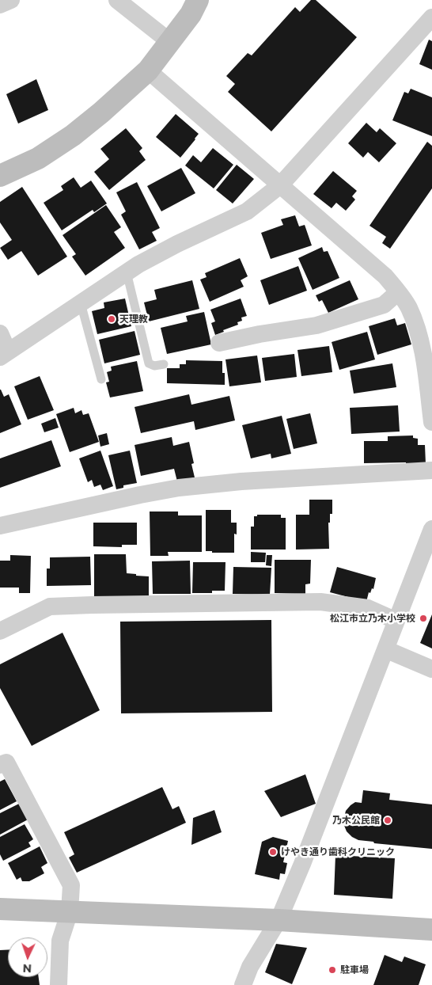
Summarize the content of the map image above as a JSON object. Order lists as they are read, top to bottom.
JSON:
{
  "places": [
    "天理教",
    "松江市立乃木小学校",
    "乃木公民館",
    "けやき通り歯科クリニック",
    "駐車場"
  ],
  "north": "bottom"
}
